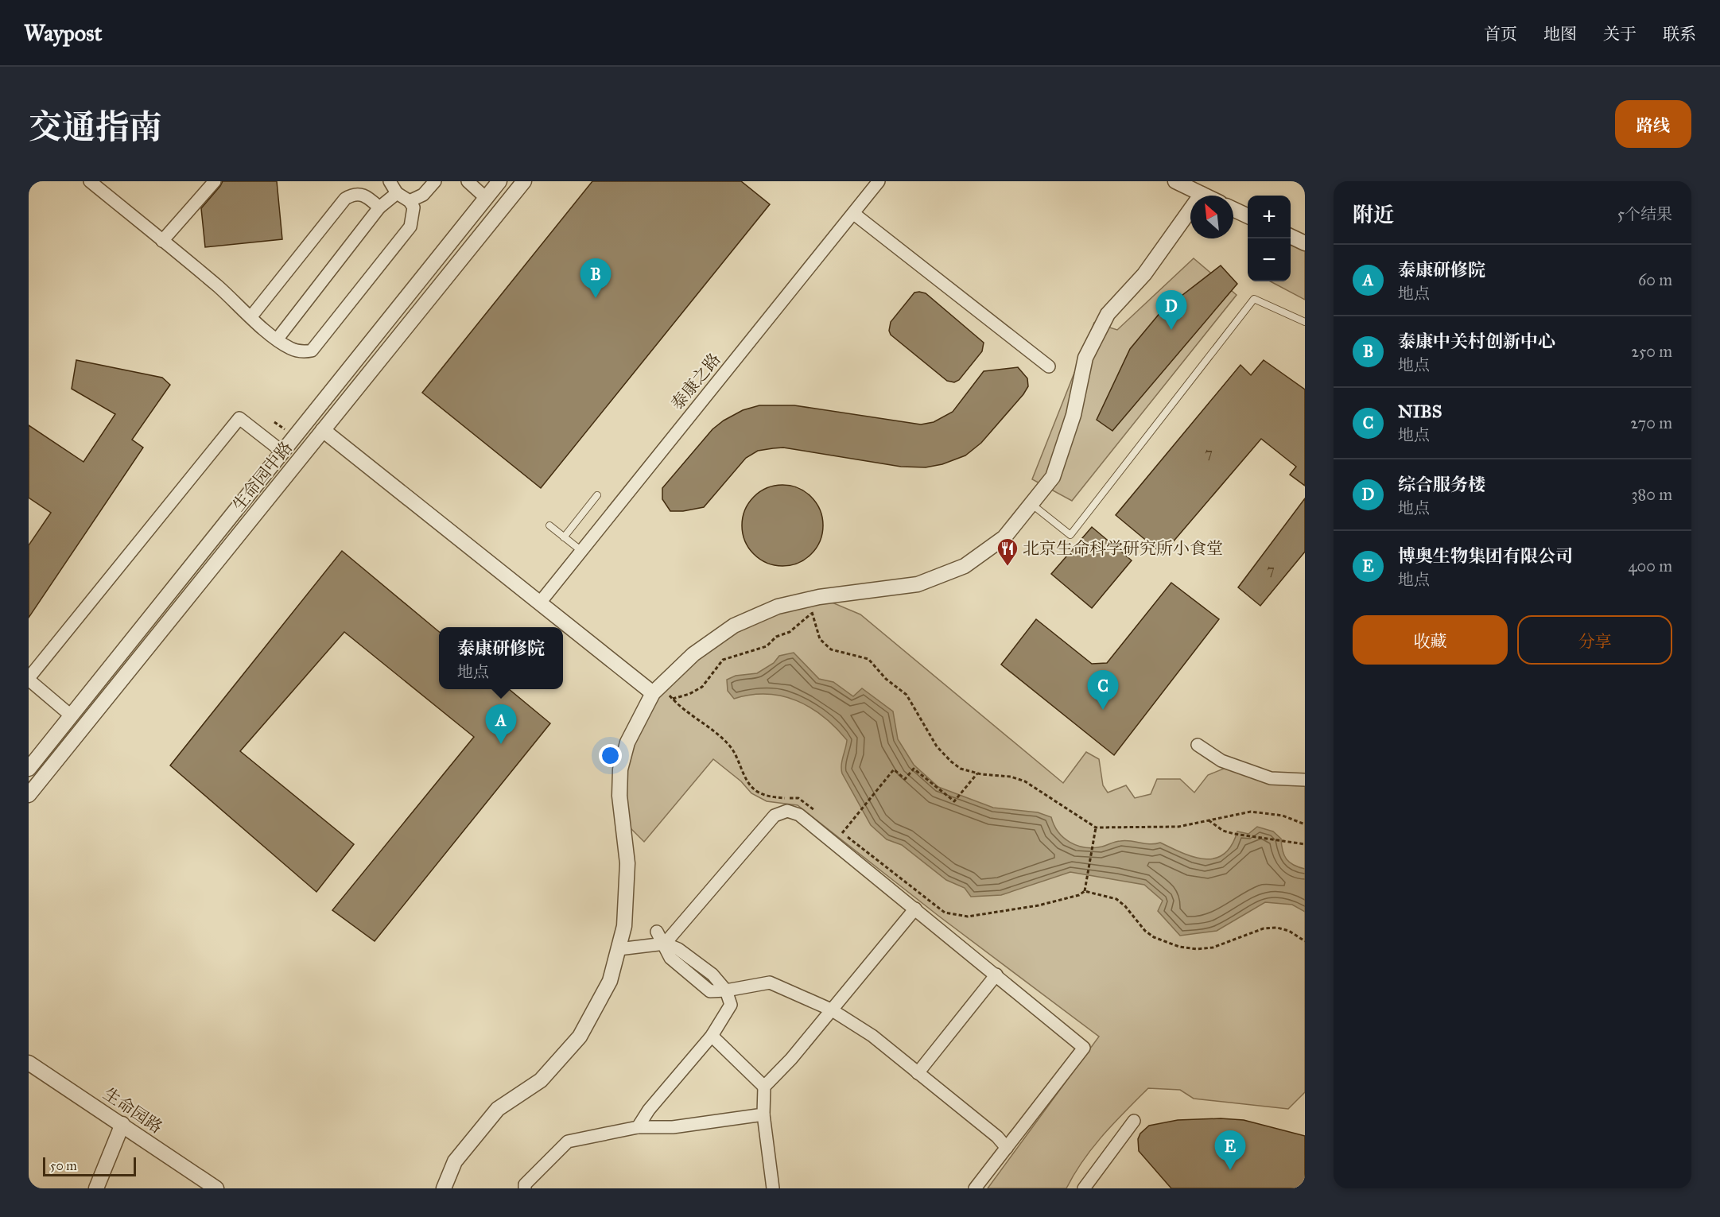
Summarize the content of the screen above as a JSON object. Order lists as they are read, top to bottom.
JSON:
{
  "streets": {
    "street": ["泰康之路", "生命园中路", "生命园路"]
  },
  "places": {
    "restaurant": ["北京生命科学研究所小食堂"]
  },
  "house_numbers": ["7", "7"],
  "scale_bar": "50 m",
  "north": "top left",
  "page": {
    "header": "Waypost",
    "nav": [
      "首页",
      "地图",
      "关于",
      "联系"
    ],
    "title": "交通指南",
    "buttons": [
      "路线",
      ["收藏", "分享"]
    ],
    "heading": ["附近", "5个结果"],
    "map_buttons": ["+", "−"],
    "list": [
      {
        "mark": "A",
        "name": "泰康研修院",
        "note": "地点",
        "value": "60 m"
      },
      {
        "mark": "B",
        "name": "泰康中关村创新中心",
        "note": "地点",
        "value": "250 m"
      },
      {
        "mark": "C",
        "name": "NIBS",
        "note": "地点",
        "value": "270 m"
      },
      {
        "mark": "D",
        "name": "综合服务楼",
        "note": "地点",
        "value": "380 m"
      },
      {
        "mark": "E",
        "name": "博奥生物集团有限公司",
        "note": "地点",
        "value": "400 m"
      }
    ],
    "pins": [
      "B",
      "D",
      "C",
      "A",
      "E"
    ],
    "popup": ["泰康研修院", "地点"],
    "scale": "50 m"
  }
}
